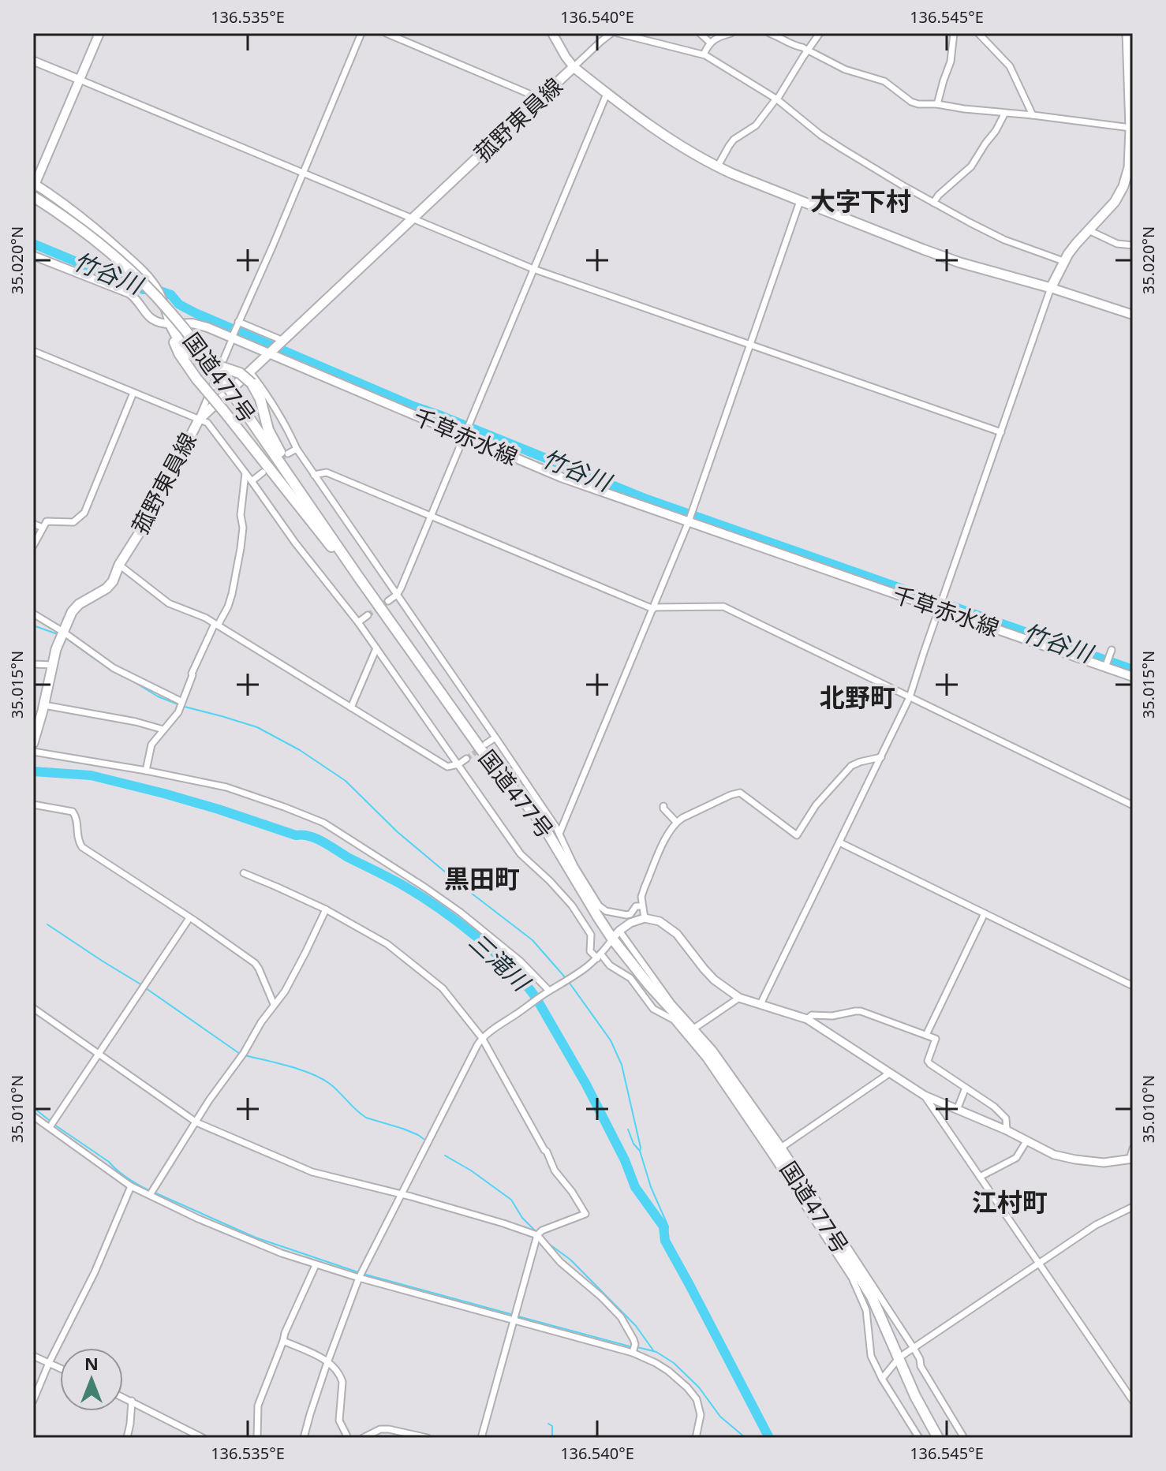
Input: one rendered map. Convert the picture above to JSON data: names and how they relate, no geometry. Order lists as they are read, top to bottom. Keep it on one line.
{"streets":{"highway":["国道477号"],"main road":["菰野東員線","千草赤水線"]},"crossings":[["菰野東員線","千草赤水線"]],"districts":["大字下村","北野町","黒田町","江村町"],"water":["竹谷川","三滝川"],"north":"top","coordinates":["136.535°E","136.540°E","136.545°E","35.020°N","35.015°N","35.010°N"]}
